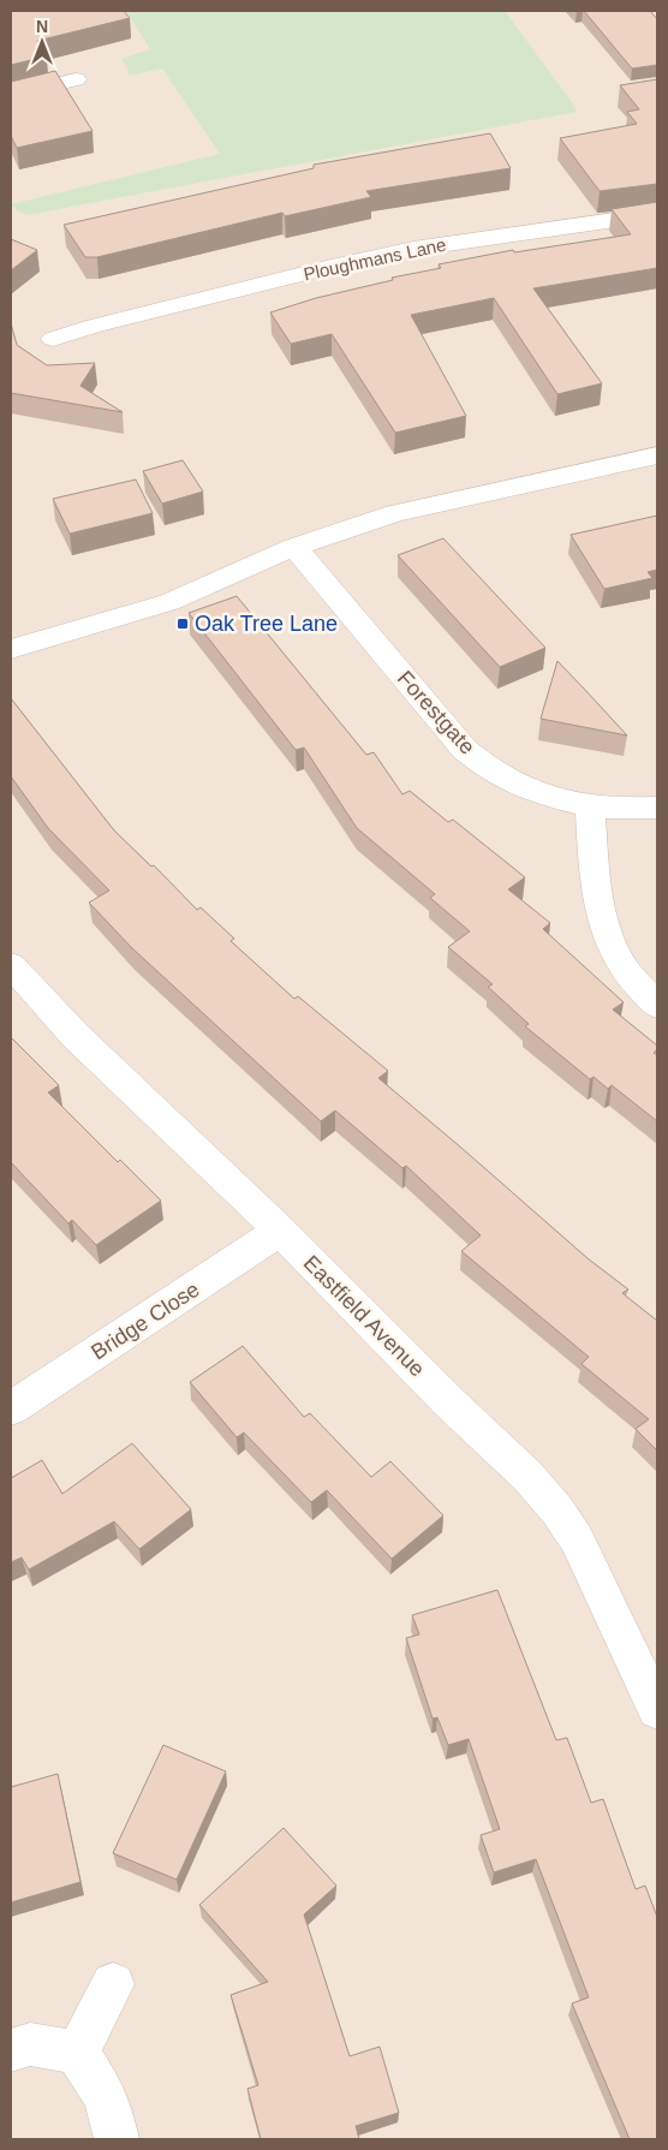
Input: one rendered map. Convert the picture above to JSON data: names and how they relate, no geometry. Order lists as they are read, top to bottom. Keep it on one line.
{"streets":{"street":["Ploughmans Lane","Forestgate","Eastfield Avenue","Bridge Close"]},"crossings":[["Eastfield Avenue","Bridge Close"]],"places":{"transit":["Oak Tree Lane"]},"north":"top"}
